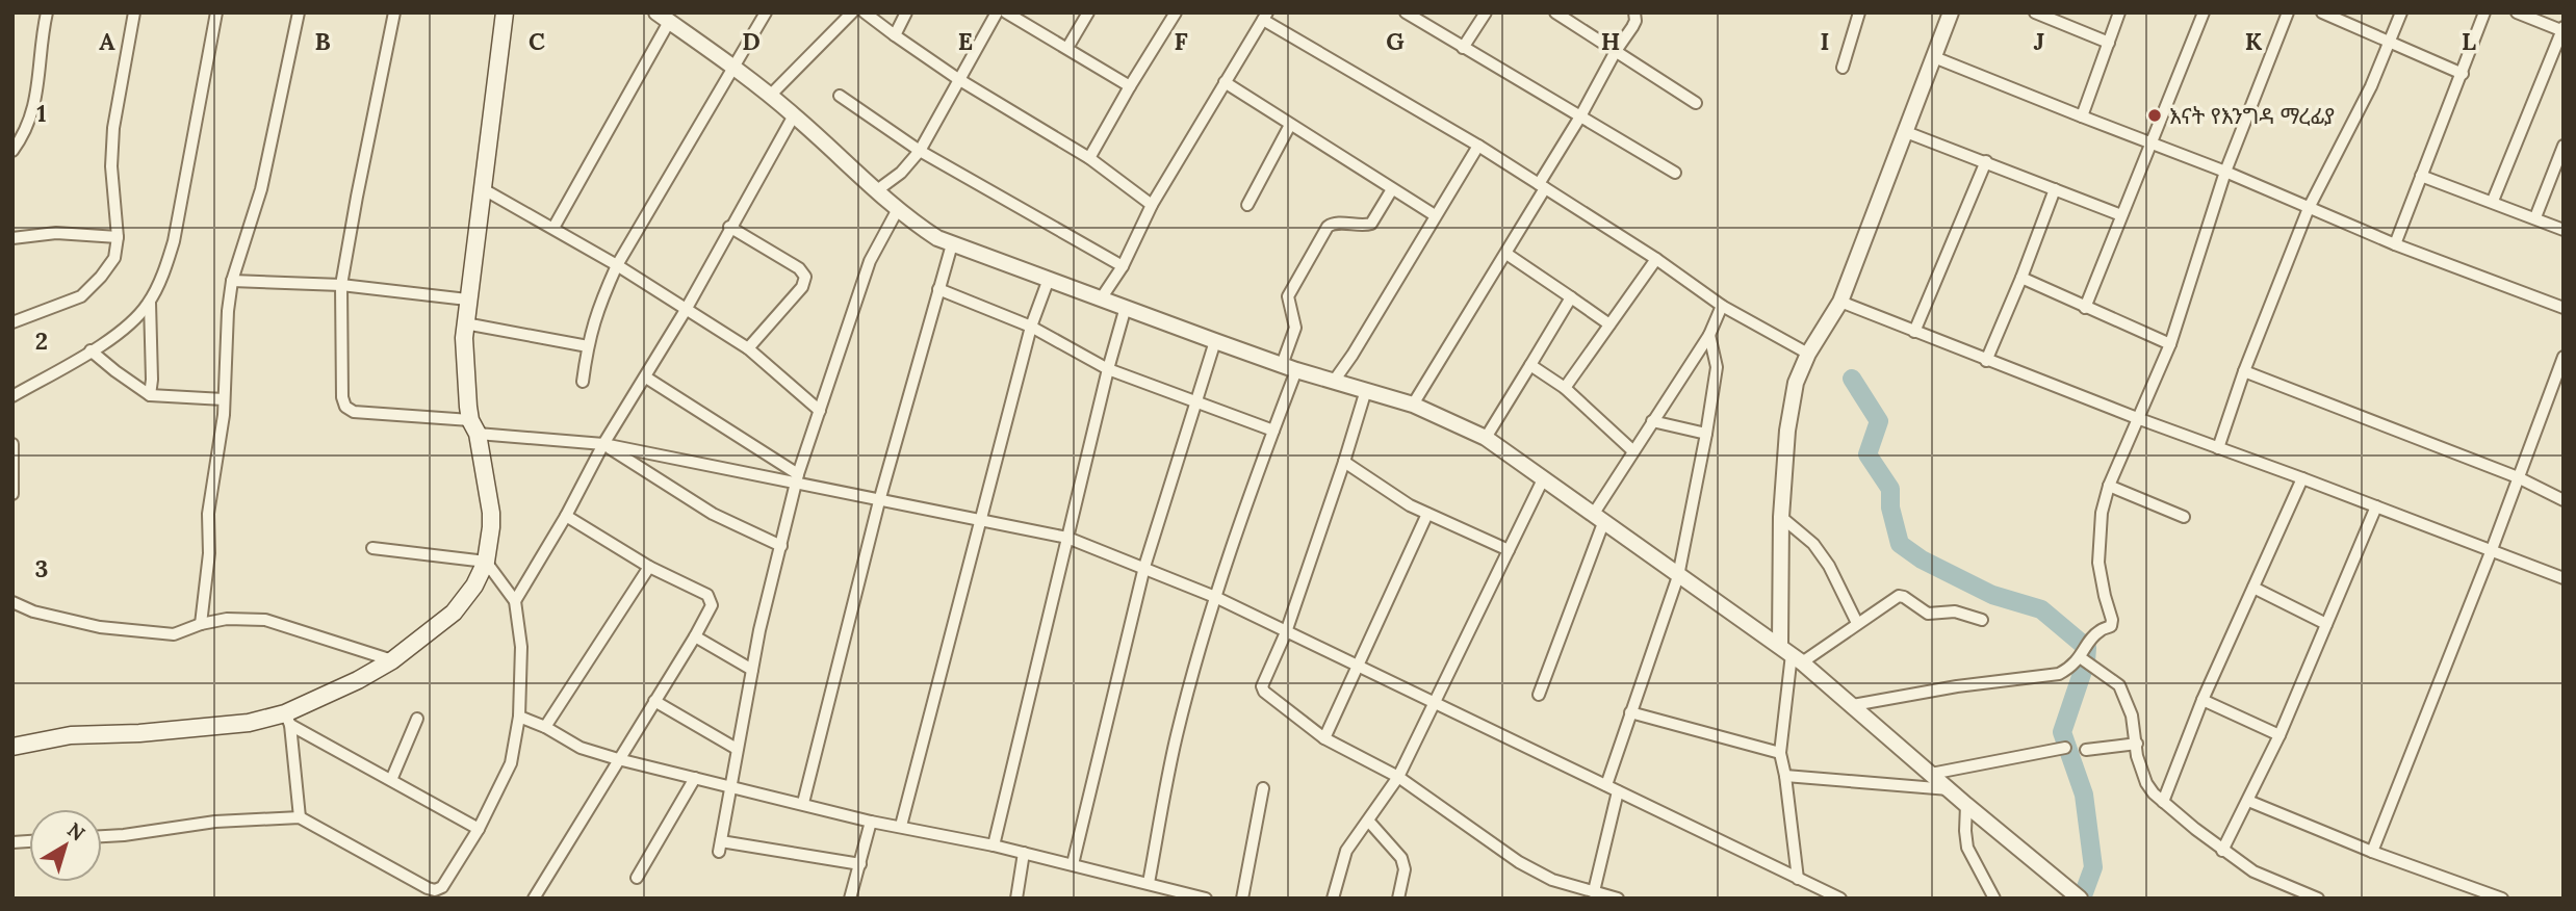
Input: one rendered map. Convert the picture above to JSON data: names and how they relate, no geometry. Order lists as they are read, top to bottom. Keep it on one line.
{"places":["እናት የእንግዳ ማረፊያ"],"north":"top right","grid":{"columns":["A","B","C","D","E","F","G","H","I","J","K","L"],"rows":["1","2","3"]}}
